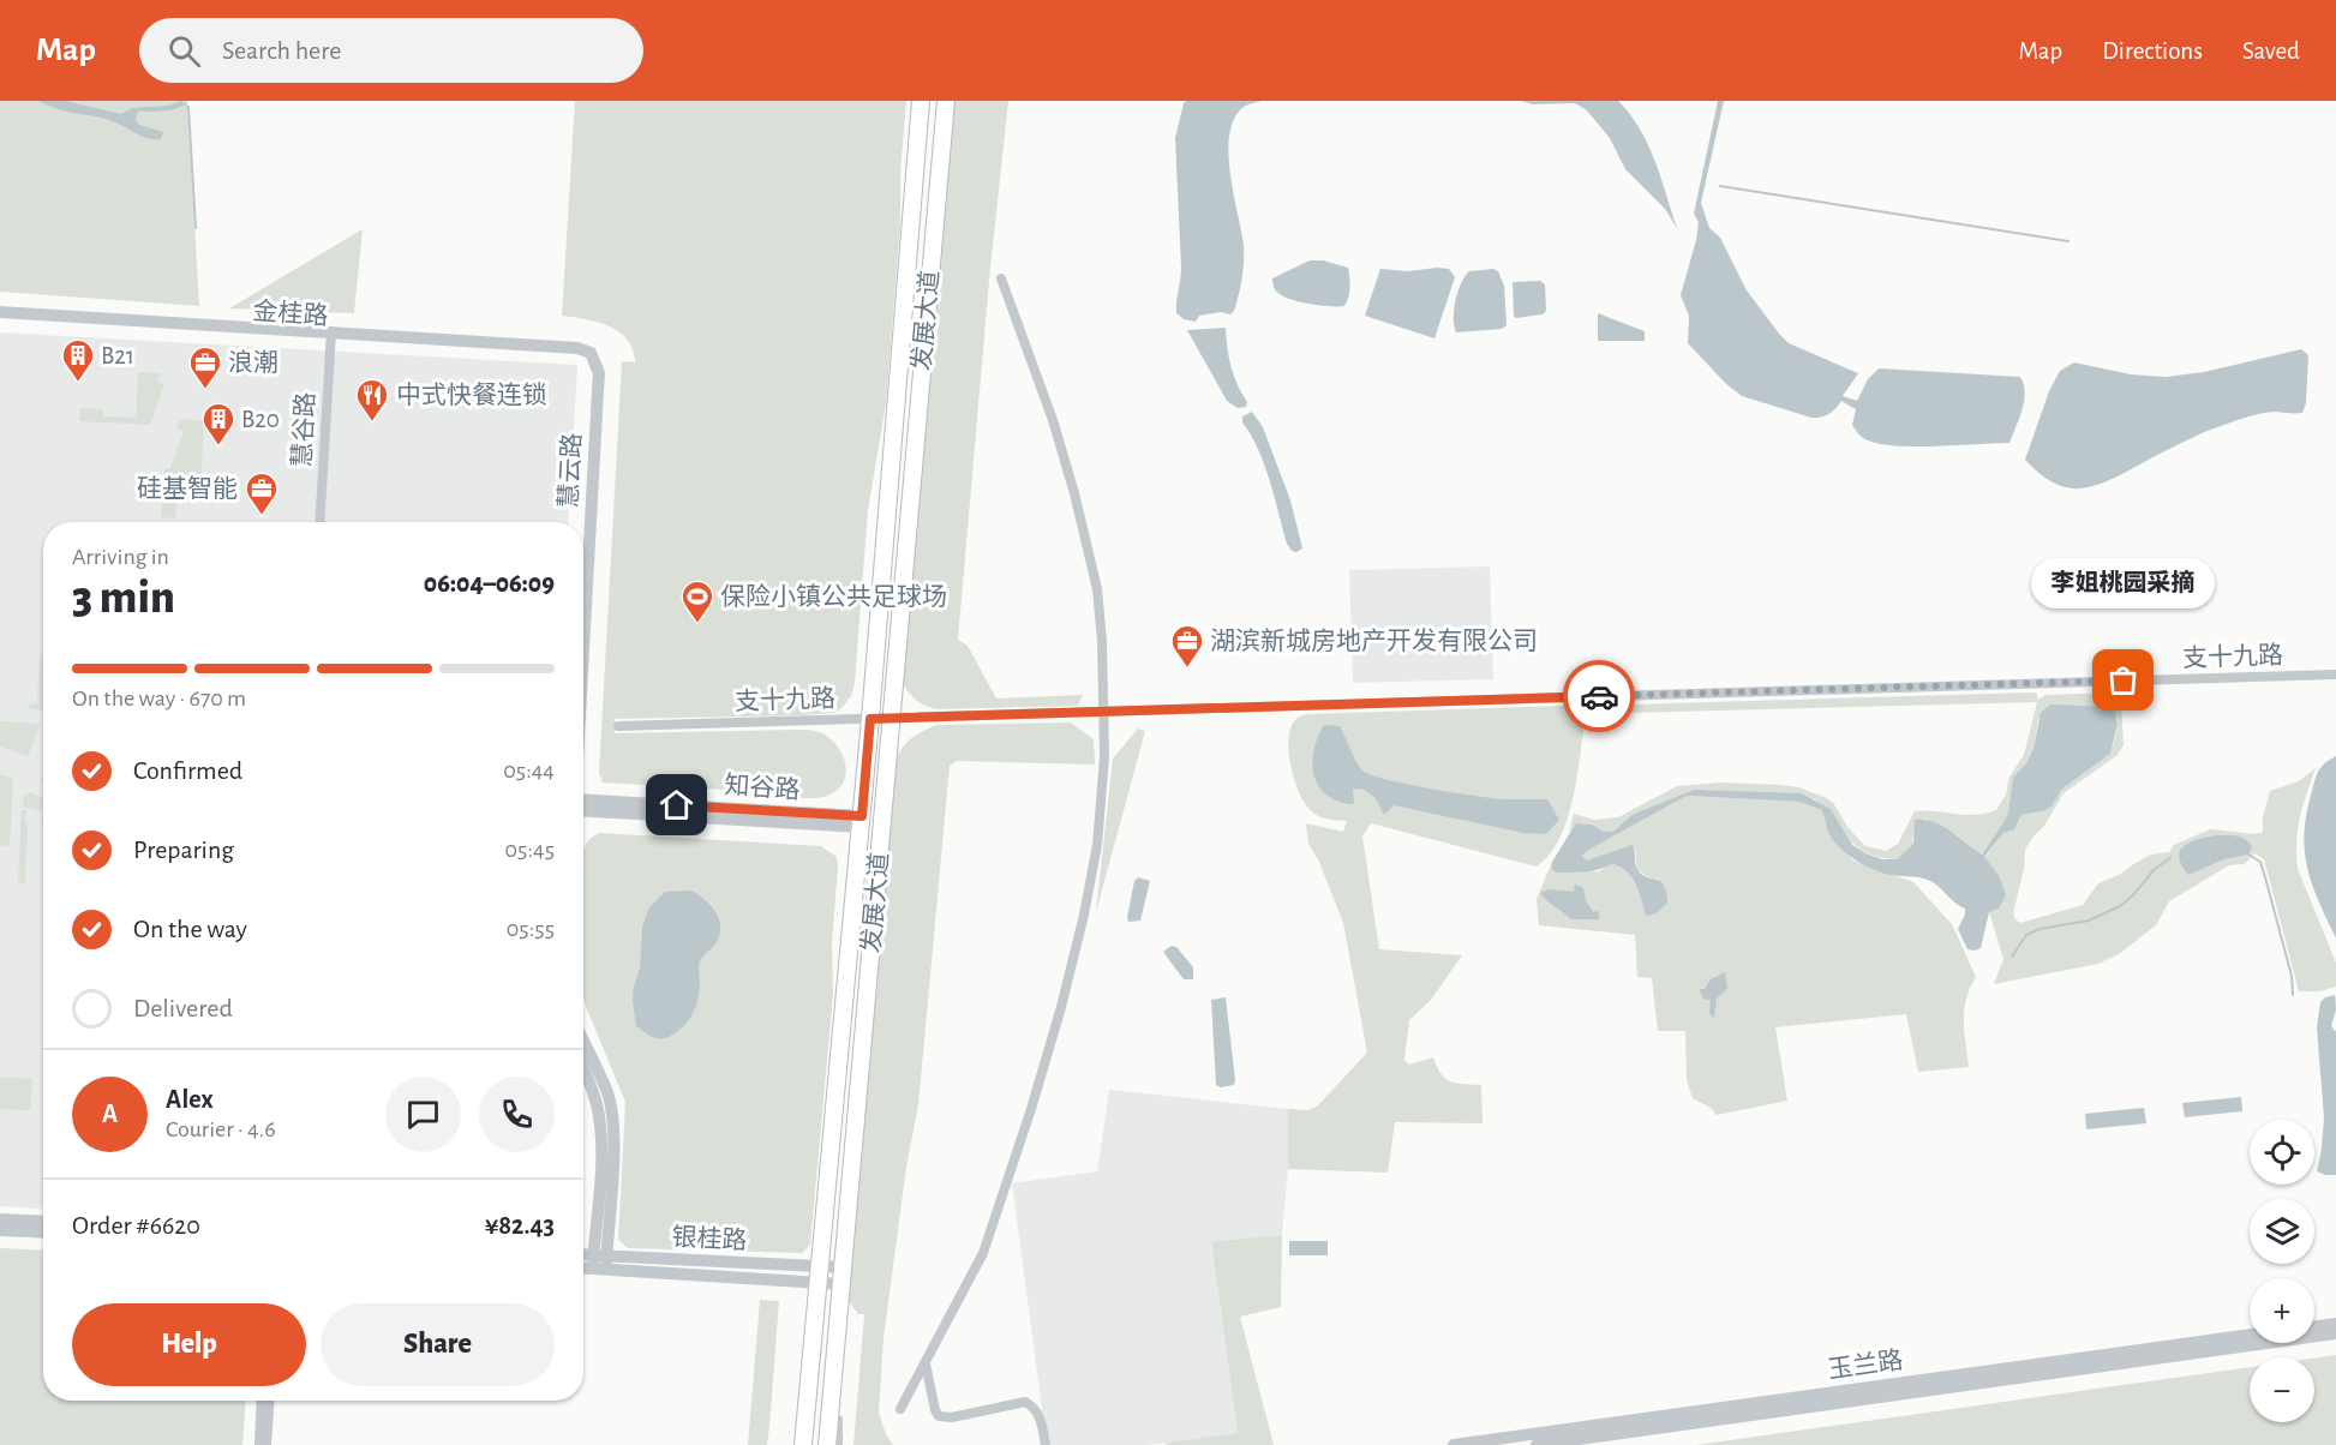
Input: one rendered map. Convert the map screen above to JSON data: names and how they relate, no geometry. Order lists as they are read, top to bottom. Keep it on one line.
{"streets":{"main road":["发展大道"],"street":["金桂路","慧谷路","慧云路","支十九路","知谷路","银桂路","玉兰路"]},"crossings":[["金桂路","慧谷路"],["金桂路","慧云路"],["发展大道","支十九路"],["发展大道","知谷路"],["发展大道","银桂路"]],"places":{"building":["B21","B20"],"office":["浪潮","硅基智能","湖滨新城房地产开发有限公司"],"restaurant":["中式快餐连锁"],"sports":["保险小镇公共足球场"],"other":["李姐桃园采摘"]},"page":{"header":"Map","search":"Search here","nav":["Map","Directions","Saved"],"heading":["3 min","Arriving in","06:04–06:09"],"panel":["Alex","Courier · 4.6","Order #6620","¥82.43"],"bubble":"李姐桃园采摘","bar":"On the way · 670 m","list":[["Confirmed","05:44"],["Preparing","05:45"],["On the way","05:55"],"Delivered"],"round":"A","map_buttons":["+","−"],"buttons":["Help","Share"]}}
